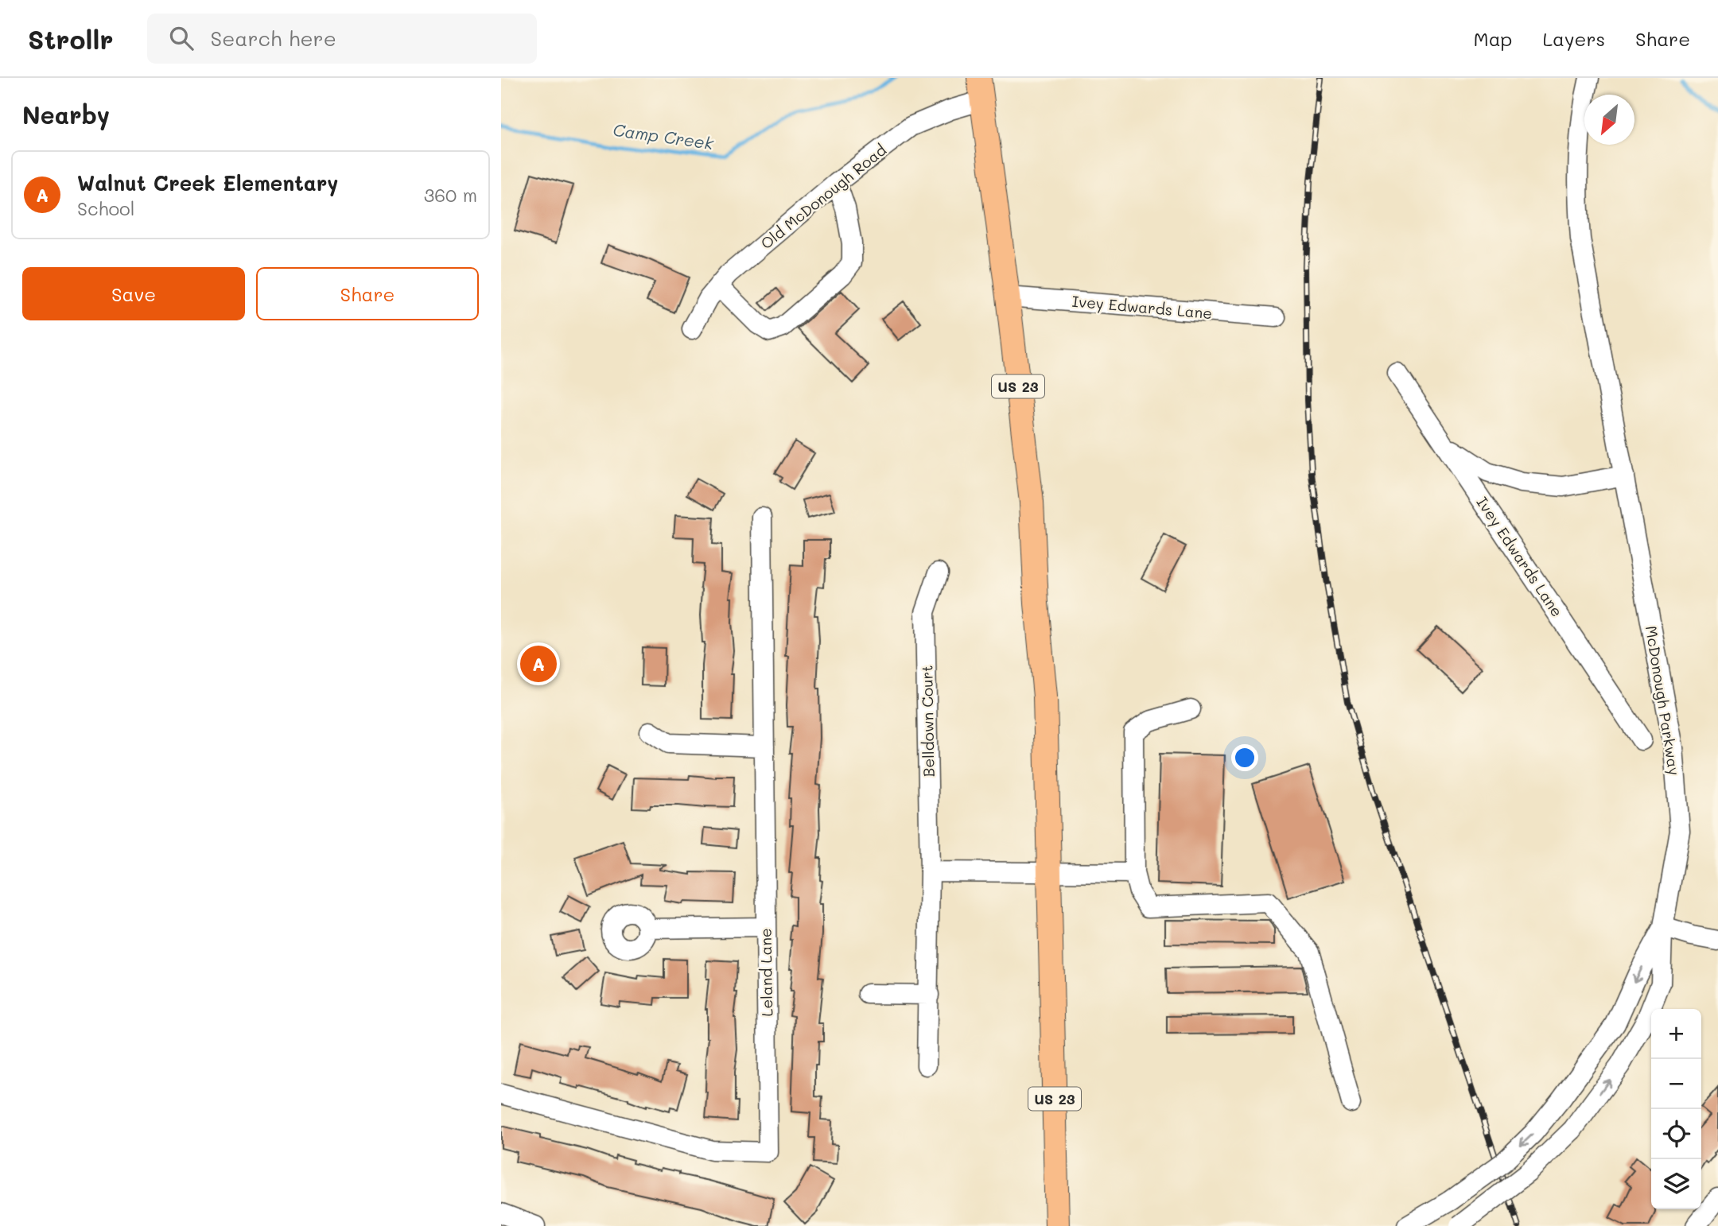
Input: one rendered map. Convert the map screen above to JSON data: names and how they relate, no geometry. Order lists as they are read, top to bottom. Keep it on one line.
{"streets":{"main road":["US 23"],"street":["Old McDonough Road","Ivey Edwards Lane","McDonough Parkway","Belldown Court","Leland Lane"]},"crossings":[["Old McDonough Road","US 23"],["Ivey Edwards Lane","US 23"]],"water":["Camp Creek"],"north":"bottom left","page":{"header":"Strollr","search":"Search here","nav":["Map","Layers","Share"],"heading":"Nearby","list":[{"mark":"A","name":"Walnut Creek Elementary","note":"School","value":"360 m"}],"buttons":["Save","Share"],"pins":"A","map_buttons":["+","−"]}}
